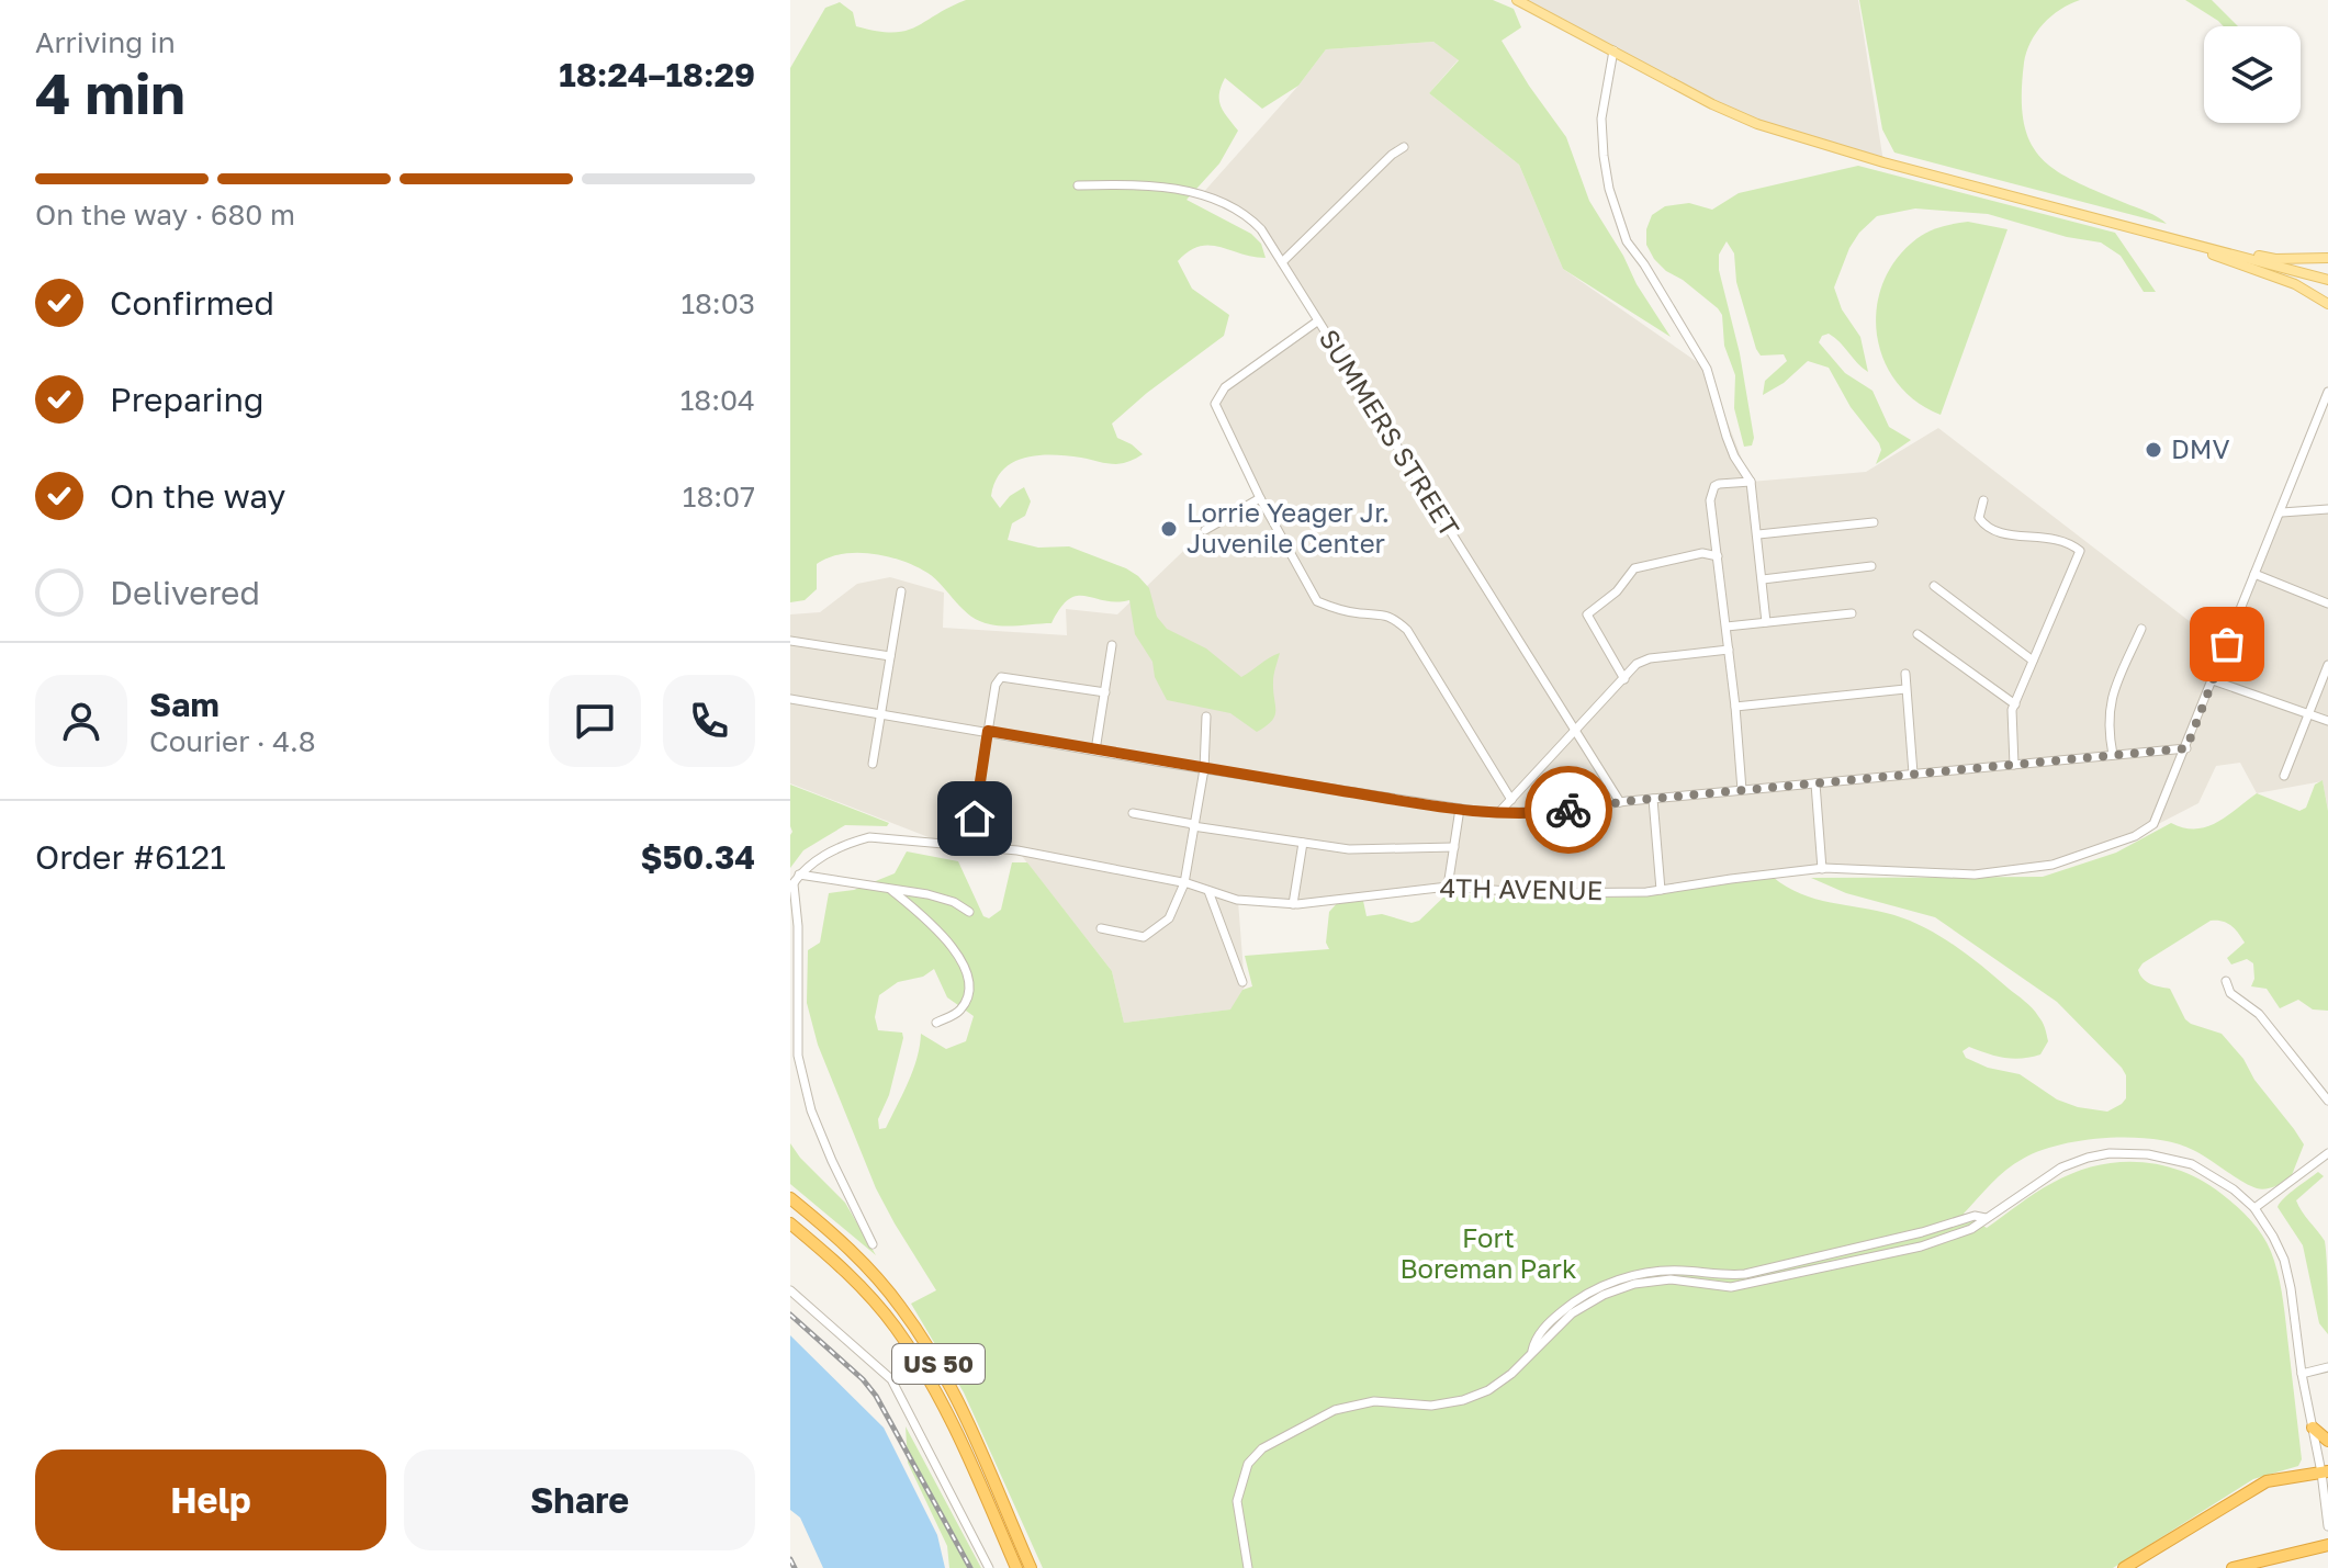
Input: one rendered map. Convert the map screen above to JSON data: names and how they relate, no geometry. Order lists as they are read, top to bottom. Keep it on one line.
{"streets":{"highway":["US 50"],"street":["SUMMERS STREET","4TH AVENUE"]},"parks":["Fort Boreman Park"],"places":["DMV","Lorrie Yeager Jr. Juvenile Center"],"page":{"heading":["4 min","Arriving in","18:24–18:29"],"panel":["Sam","Courier · 4.8","Order #6121","$50.34"],"bar":"On the way · 680 m","list":[["Confirmed","18:03"],["Preparing","18:04"],["On the way","18:07"],"Delivered"],"buttons":["Help","Share"]}}
